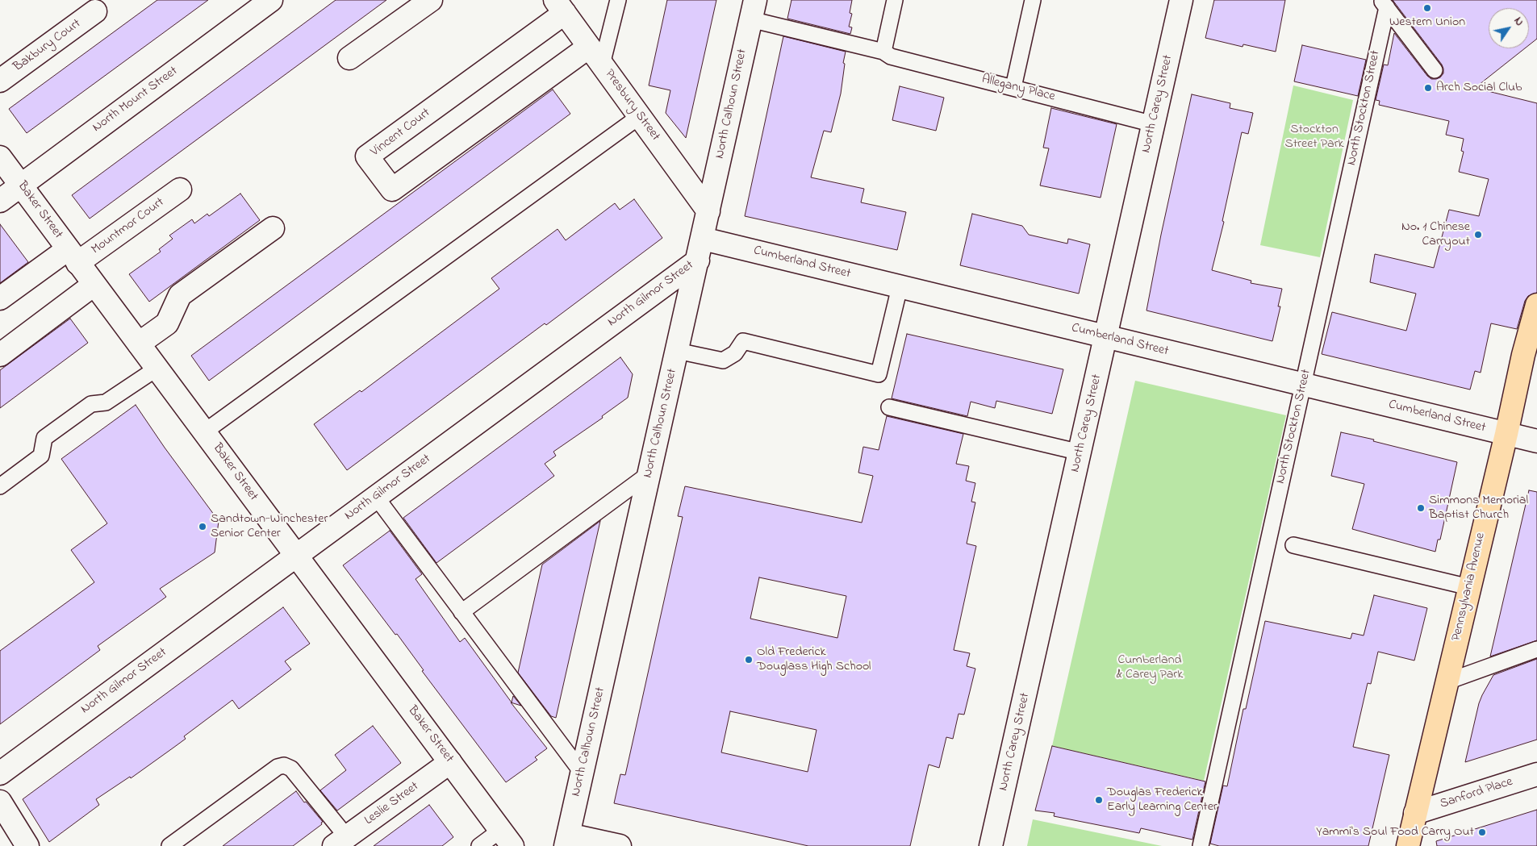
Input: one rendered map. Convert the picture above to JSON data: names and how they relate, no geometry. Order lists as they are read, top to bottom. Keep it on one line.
{"streets":{"main road":["Pennsylvania Avenue"],"street":["Bakbury Court","North Mount Street","North Calhoun Street","North Carey Street","Presbury Street","Vincent Court","Baker Street","Mountmor Court","Cumberland Street","North Gilmor Street","Sanford Place","Leslie Street"],"lane":["Allegany Place","North Stockton Street"]},"crossings":[["Allegany Place","North Calhoun Street"],["Allegany Place","North Carey Street"],["North Mount Street","Baker Street"],["North Calhoun Street","Presbury Street"],["North Calhoun Street","Cumberland Street"],["North Calhoun Street","North Gilmor Street"],["North Carey Street","Cumberland Street"],["Presbury Street","Vincent Court"],["North Stockton Street","Cumberland Street"],["Baker Street","Mountmor Court"],["Baker Street","North Gilmor Street"],["Baker Street","Leslie Street"],["Cumberland Street","Pennsylvania Avenue"],["Pennsylvania Avenue","Sanford Place"]],"parks":["Stockton Street Park","Cumberland & Carey Park"],"places":["Western Union","Arch Social Club","No. 1 Chinese Carryout","Simmons Memorial Baptist Church","Sandtown-Winchester Senior Center","Old Frederick Douglass High School","Douglas Frederick Early Learning Center","Yammi's Soul Food Carry Out"],"north":"top right"}
